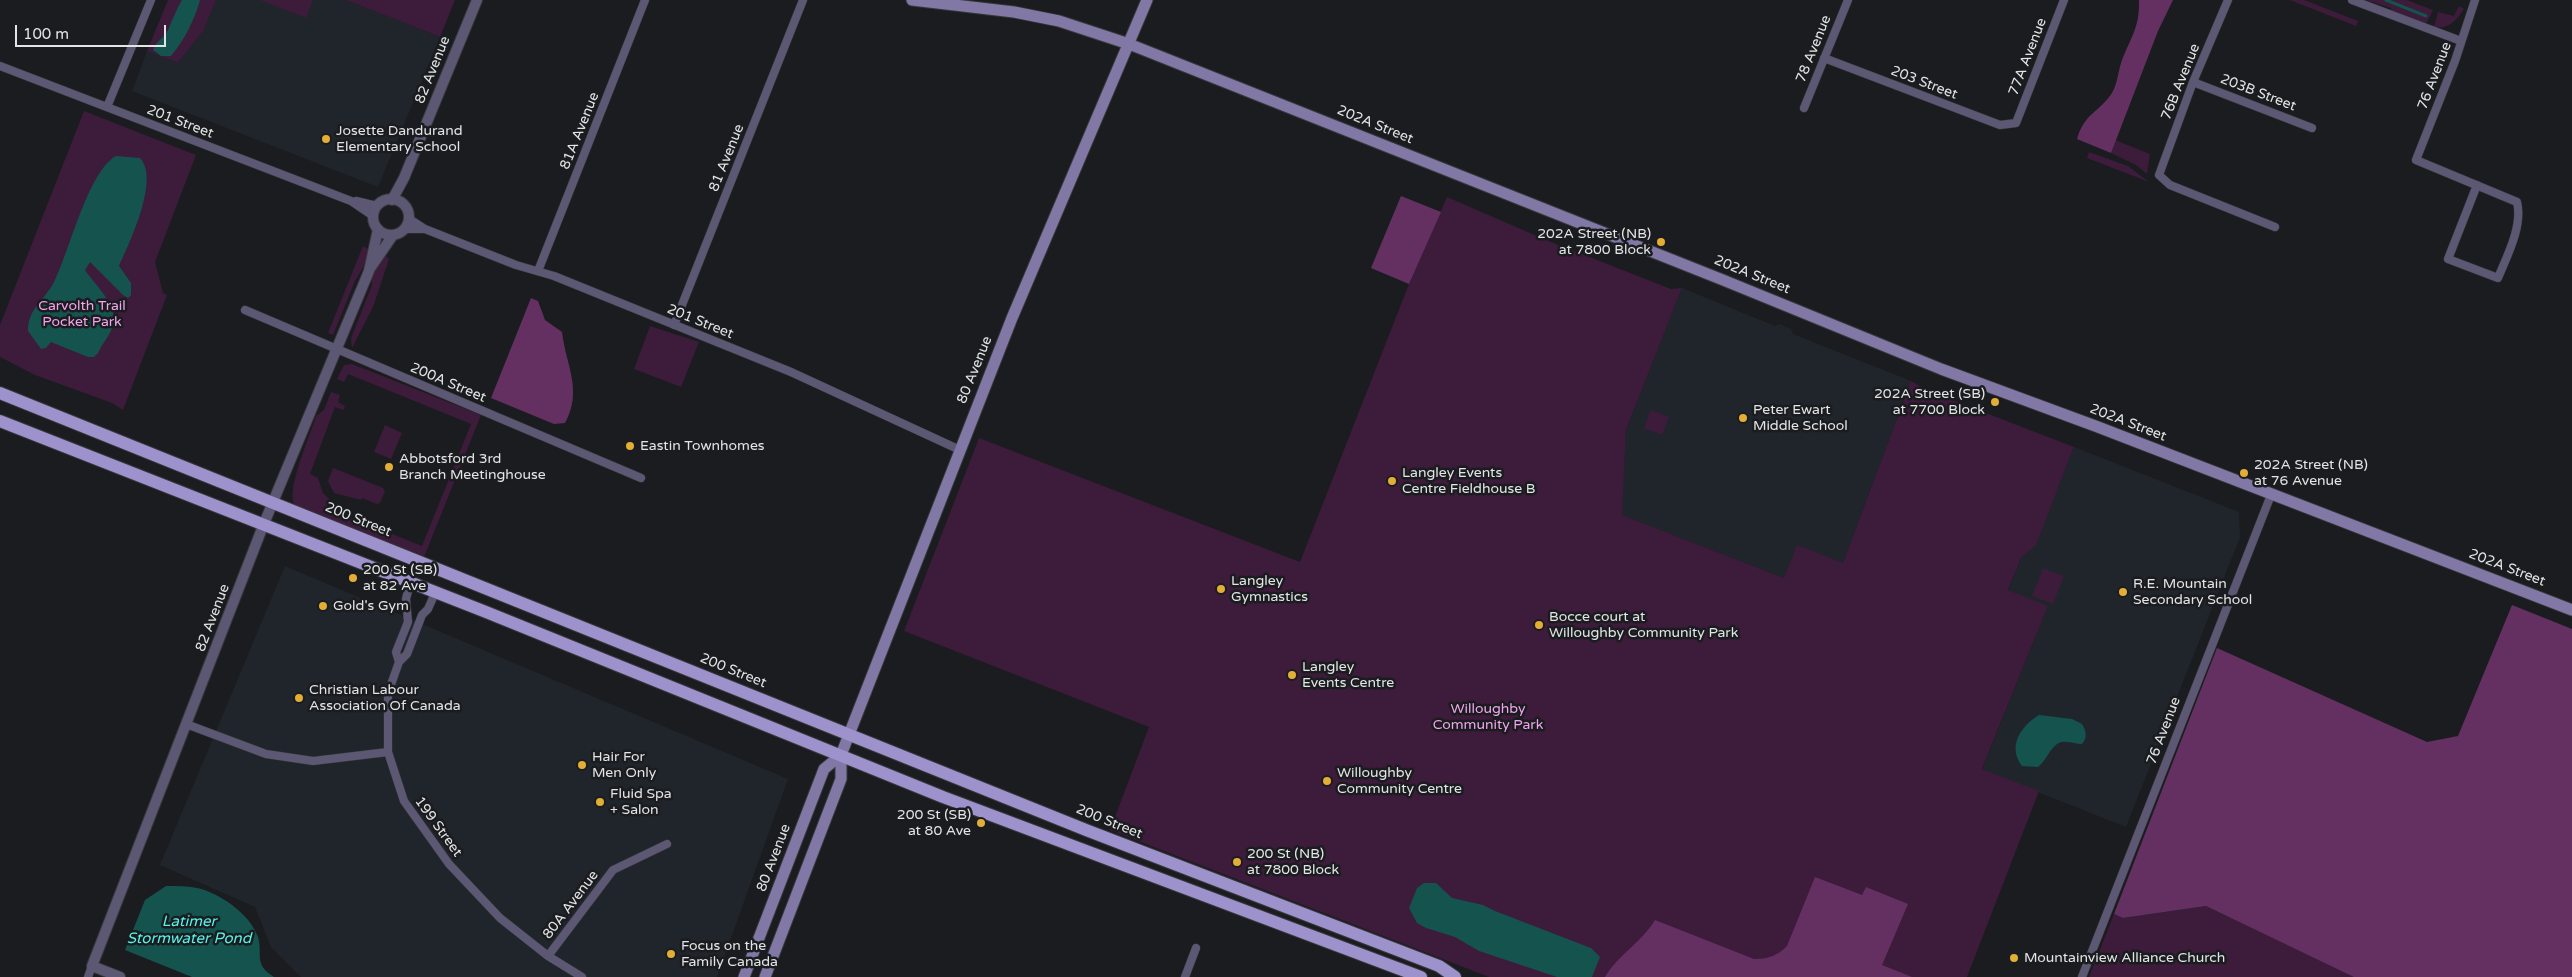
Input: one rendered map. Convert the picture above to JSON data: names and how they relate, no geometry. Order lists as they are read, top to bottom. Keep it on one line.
{"streets":{"main road":["202A Street","80 Avenue","200 Street"],"street":["78 Avenue","77A Avenue","82 Avenue","76 Avenue","76B Avenue","203 Street","203B Street","201 Street","81A Avenue","81 Avenue","200A Street","199 Street","80A Avenue"]},"crossings":[["78 Avenue","203 Street"],["77A Avenue","203 Street"],["82 Avenue","201 Street"],["82 Avenue","200A Street"],["82 Avenue","200 Street"],["76 Avenue","202A Street"],["76B Avenue","203B Street"],["201 Street","81A Avenue"],["201 Street","81 Avenue"],["201 Street","80 Avenue"],["202A Street","80 Avenue"],["80 Avenue","200 Street"],["199 Street","80A Avenue"]],"water":["Latimer Stormwater Pond"],"parks":["Carvolth Trail Pocket Park","Willoughby Community Park"],"places":["Josette Dandurand Elementary School","202A Street (NB) at 7800 Block","202A Street (SB) at 7700 Block","Peter Ewart Middle School","Eastin Townhomes","Abbotsford 3rd Branch Meetinghouse","202A Street (NB) at 76 Avenue","Langley Events Centre Fieldhouse B","200 St (SB) at 82 Ave","Langley Gymnastics","R.E. Mountain Secondary School","Gold's Gym","Bocce court at Willoughby Community Park","Langley Events Centre","Christian Labour Association Of Canada","Hair For Men Only","Willoughby Community Centre","Fluid Spa + Salon","200 St (SB) at 80 Ave","200 St (NB) at 7800 Block","Focus on the Family Canada","Mountainview Alliance Church"],"scale_bar":"100 m"}
